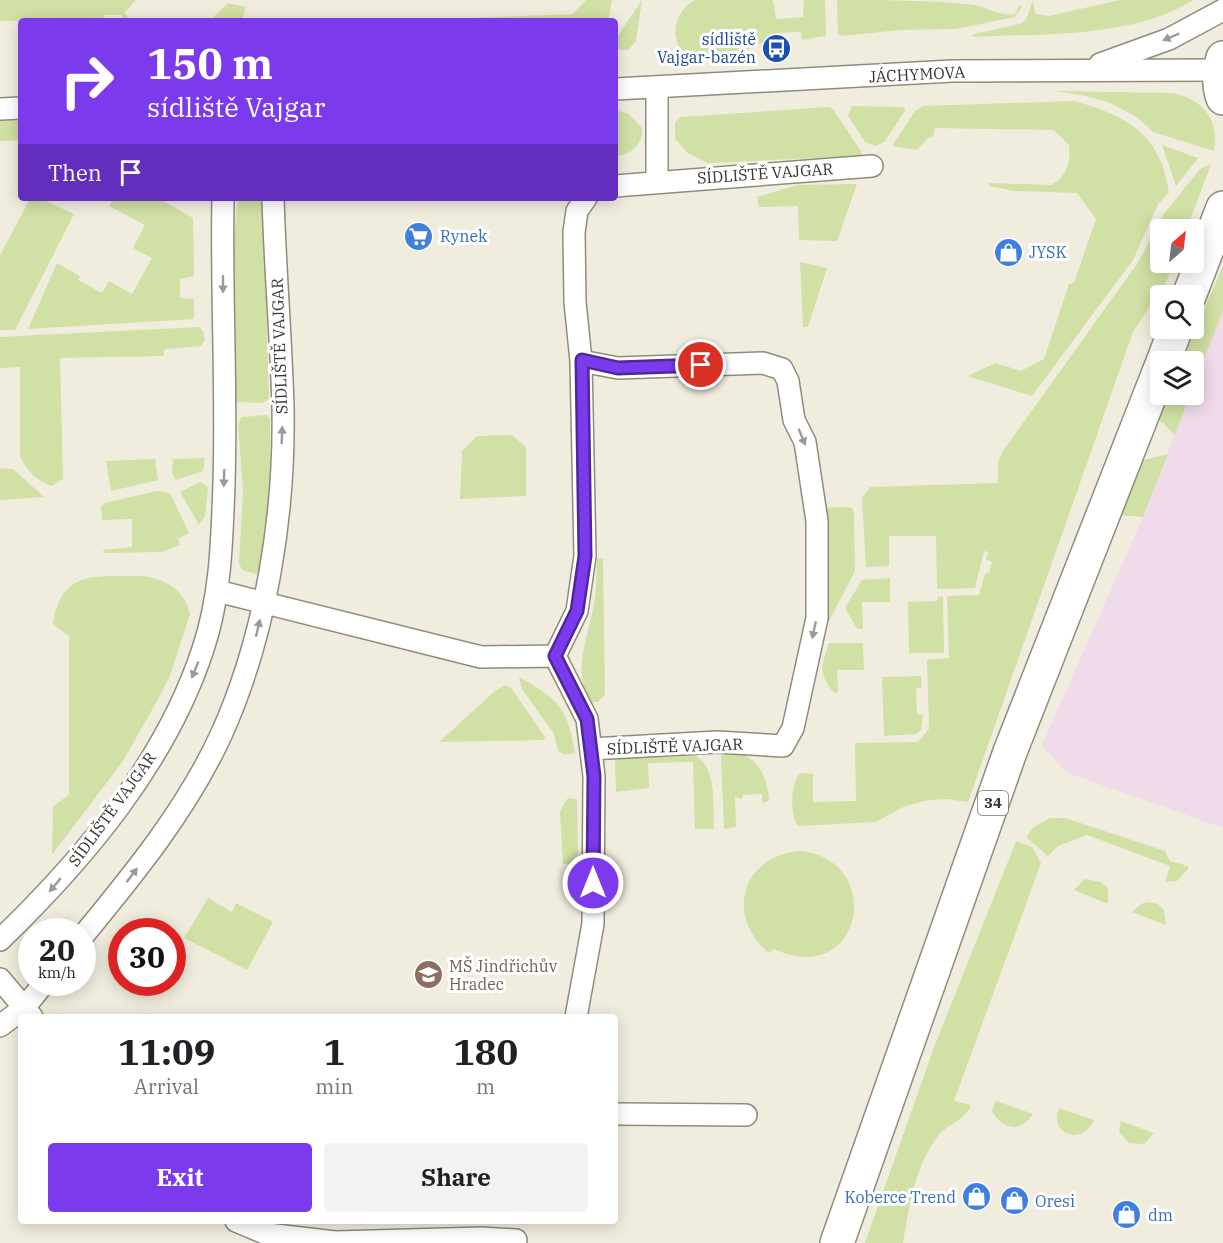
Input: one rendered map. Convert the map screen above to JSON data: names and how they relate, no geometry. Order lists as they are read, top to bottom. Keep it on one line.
{"streets":{"main road":["34"],"street":["JÁCHYMOVA","SÍDLIŠTĚ VAJGAR"]},"places":{"bus stop":["sídliště Vajgar-bazén"],"supermarket":["Rynek"],"shop":["JYSK","Koberce Trend","Oresi","dm"],"school or university":["MŠ Jindřichův Hradec"]},"north":"top right","page":{"turn":["150 m","sídliště Vajgar"],"then":"Then","speed":"20 km/h","limit":"30","eta":["11:09","Arrival","1","min","180","m"],"buttons":["Exit","Share"]}}
